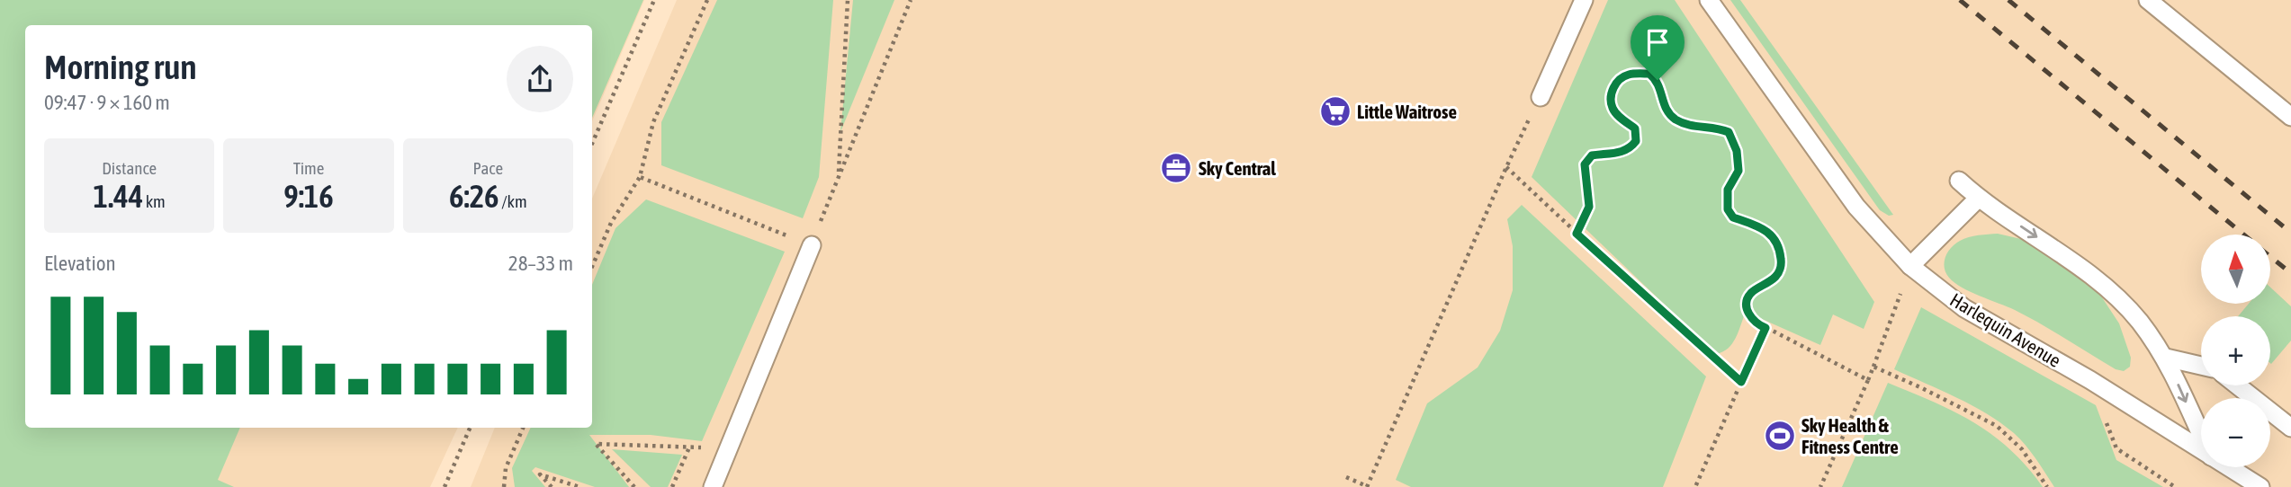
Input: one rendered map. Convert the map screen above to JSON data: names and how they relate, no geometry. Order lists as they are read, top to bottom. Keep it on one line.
{"streets":{"lane":["Harlequin Avenue"]},"places":{"supermarket":["Little Waitrose"],"office":["Sky Central"],"sports":["Sky Health & Fitness Centre"]},"north":"top","page":{"heading":["Morning run","09:47 · 9 × 160 m"],"stats":[["Distance","1.44 km"],["Time","9:16"],["Pace","6:26 /km"]],"map_buttons":["+","−"],"chart":["Elevation","28–33 m"]}}
